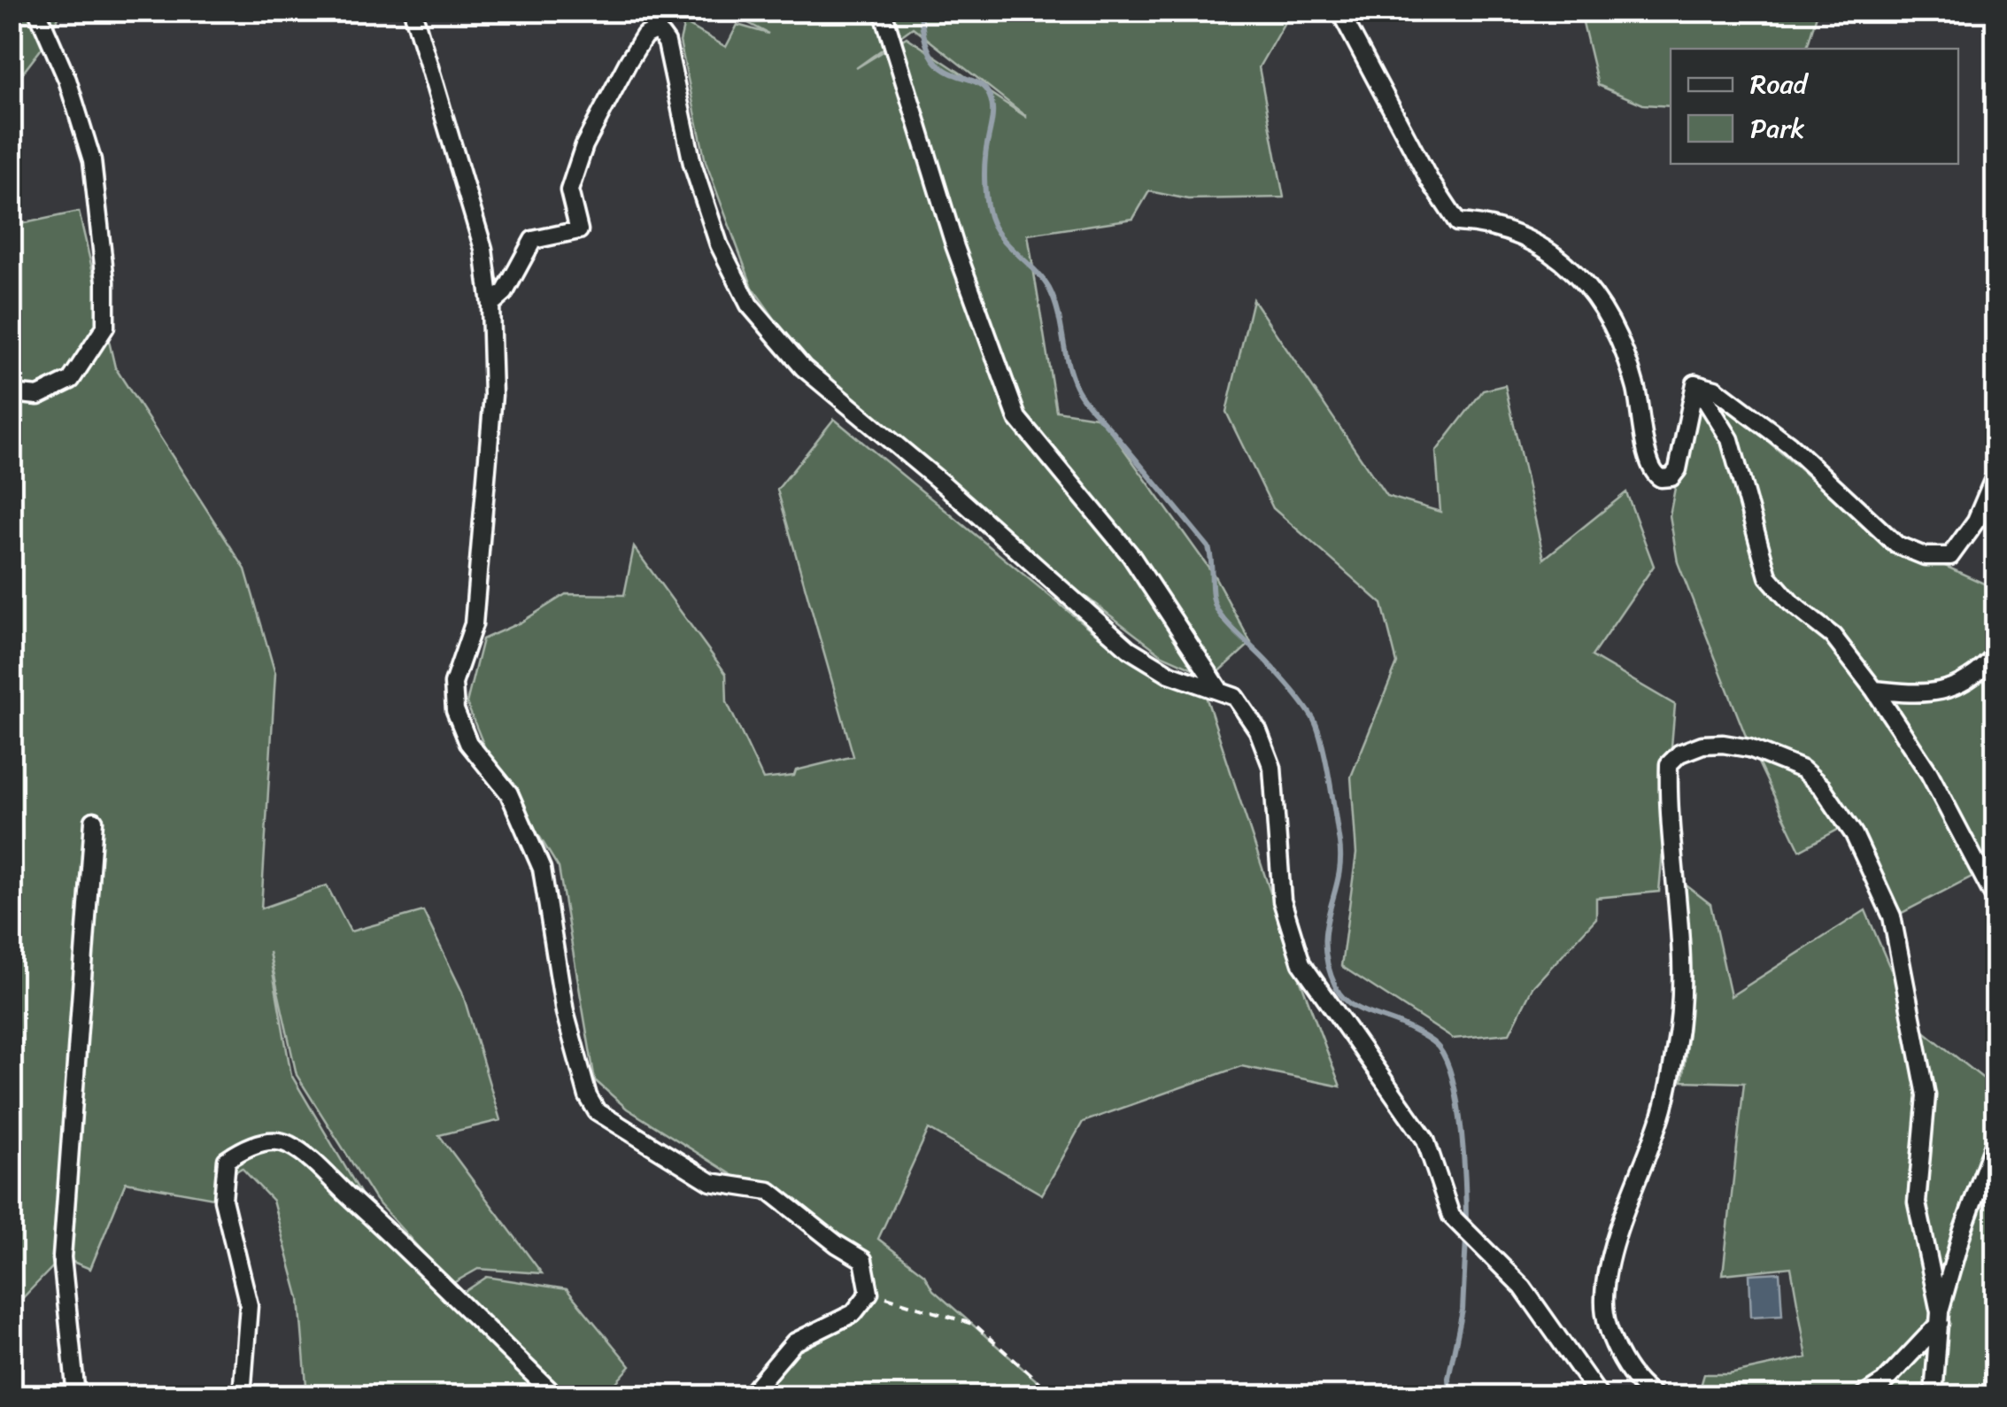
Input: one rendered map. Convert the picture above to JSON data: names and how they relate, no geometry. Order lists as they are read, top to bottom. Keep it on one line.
{"legend":["Road","Park"]}
